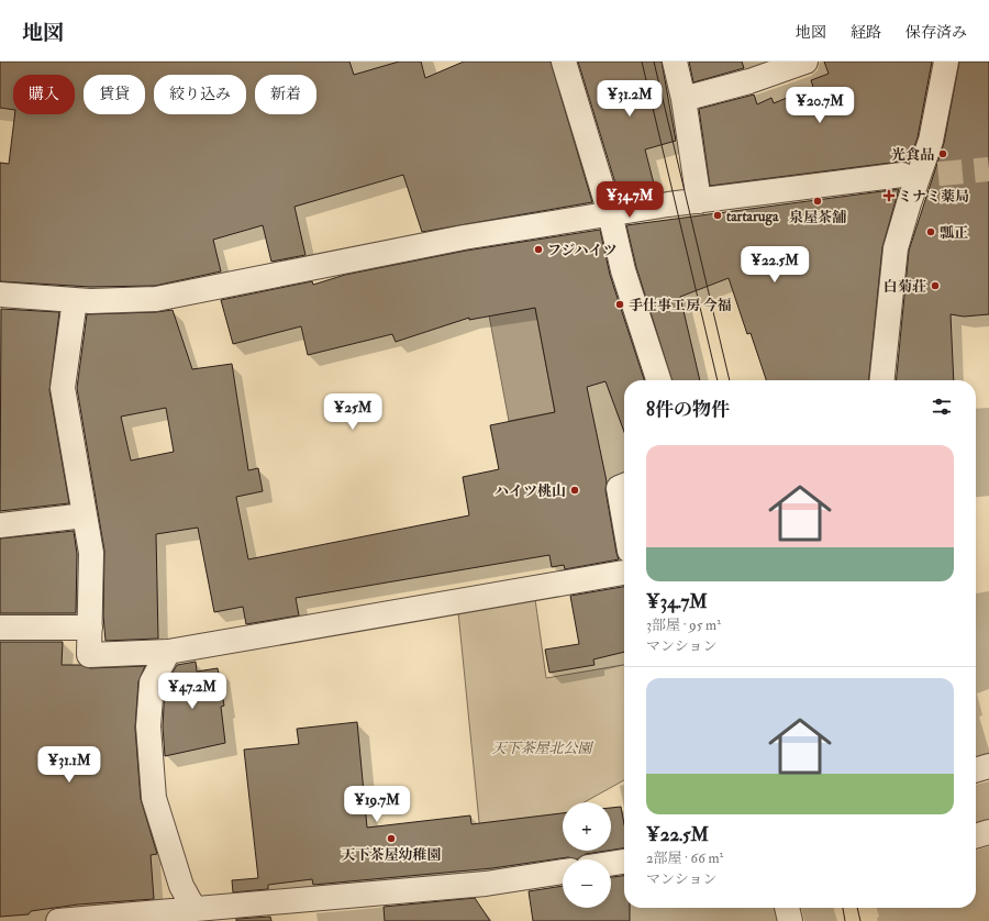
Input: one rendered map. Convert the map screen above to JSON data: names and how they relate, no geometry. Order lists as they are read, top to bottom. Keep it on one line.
{"parks":["天下茶屋北公園"],"places":{"other":["光食品","泉屋茶舗","tartaruga","瓢正","フジハイツ","白菊荘","手仕事工房 今福","ハイツ桃山","天下茶屋幼稚園"],"health":["ミナミ薬局"]},"page":{"header":"地図","nav":["地図","経路","保存済み"],"chip":["購入","賃貸","絞り込み","新着"],"price":["¥31.2M","¥20.7M","¥34.7M","¥22.5M","¥25M","¥47.2M","¥31.1M","¥19.7M"],"heading":"8件の物件","list":[{"name":"¥34.7M","note":"3部屋 · 95 m² · マンション"},{"name":"¥22.5M","note":"2部屋 · 66 m² · マンション"}],"map_buttons":["+","−"]}}
